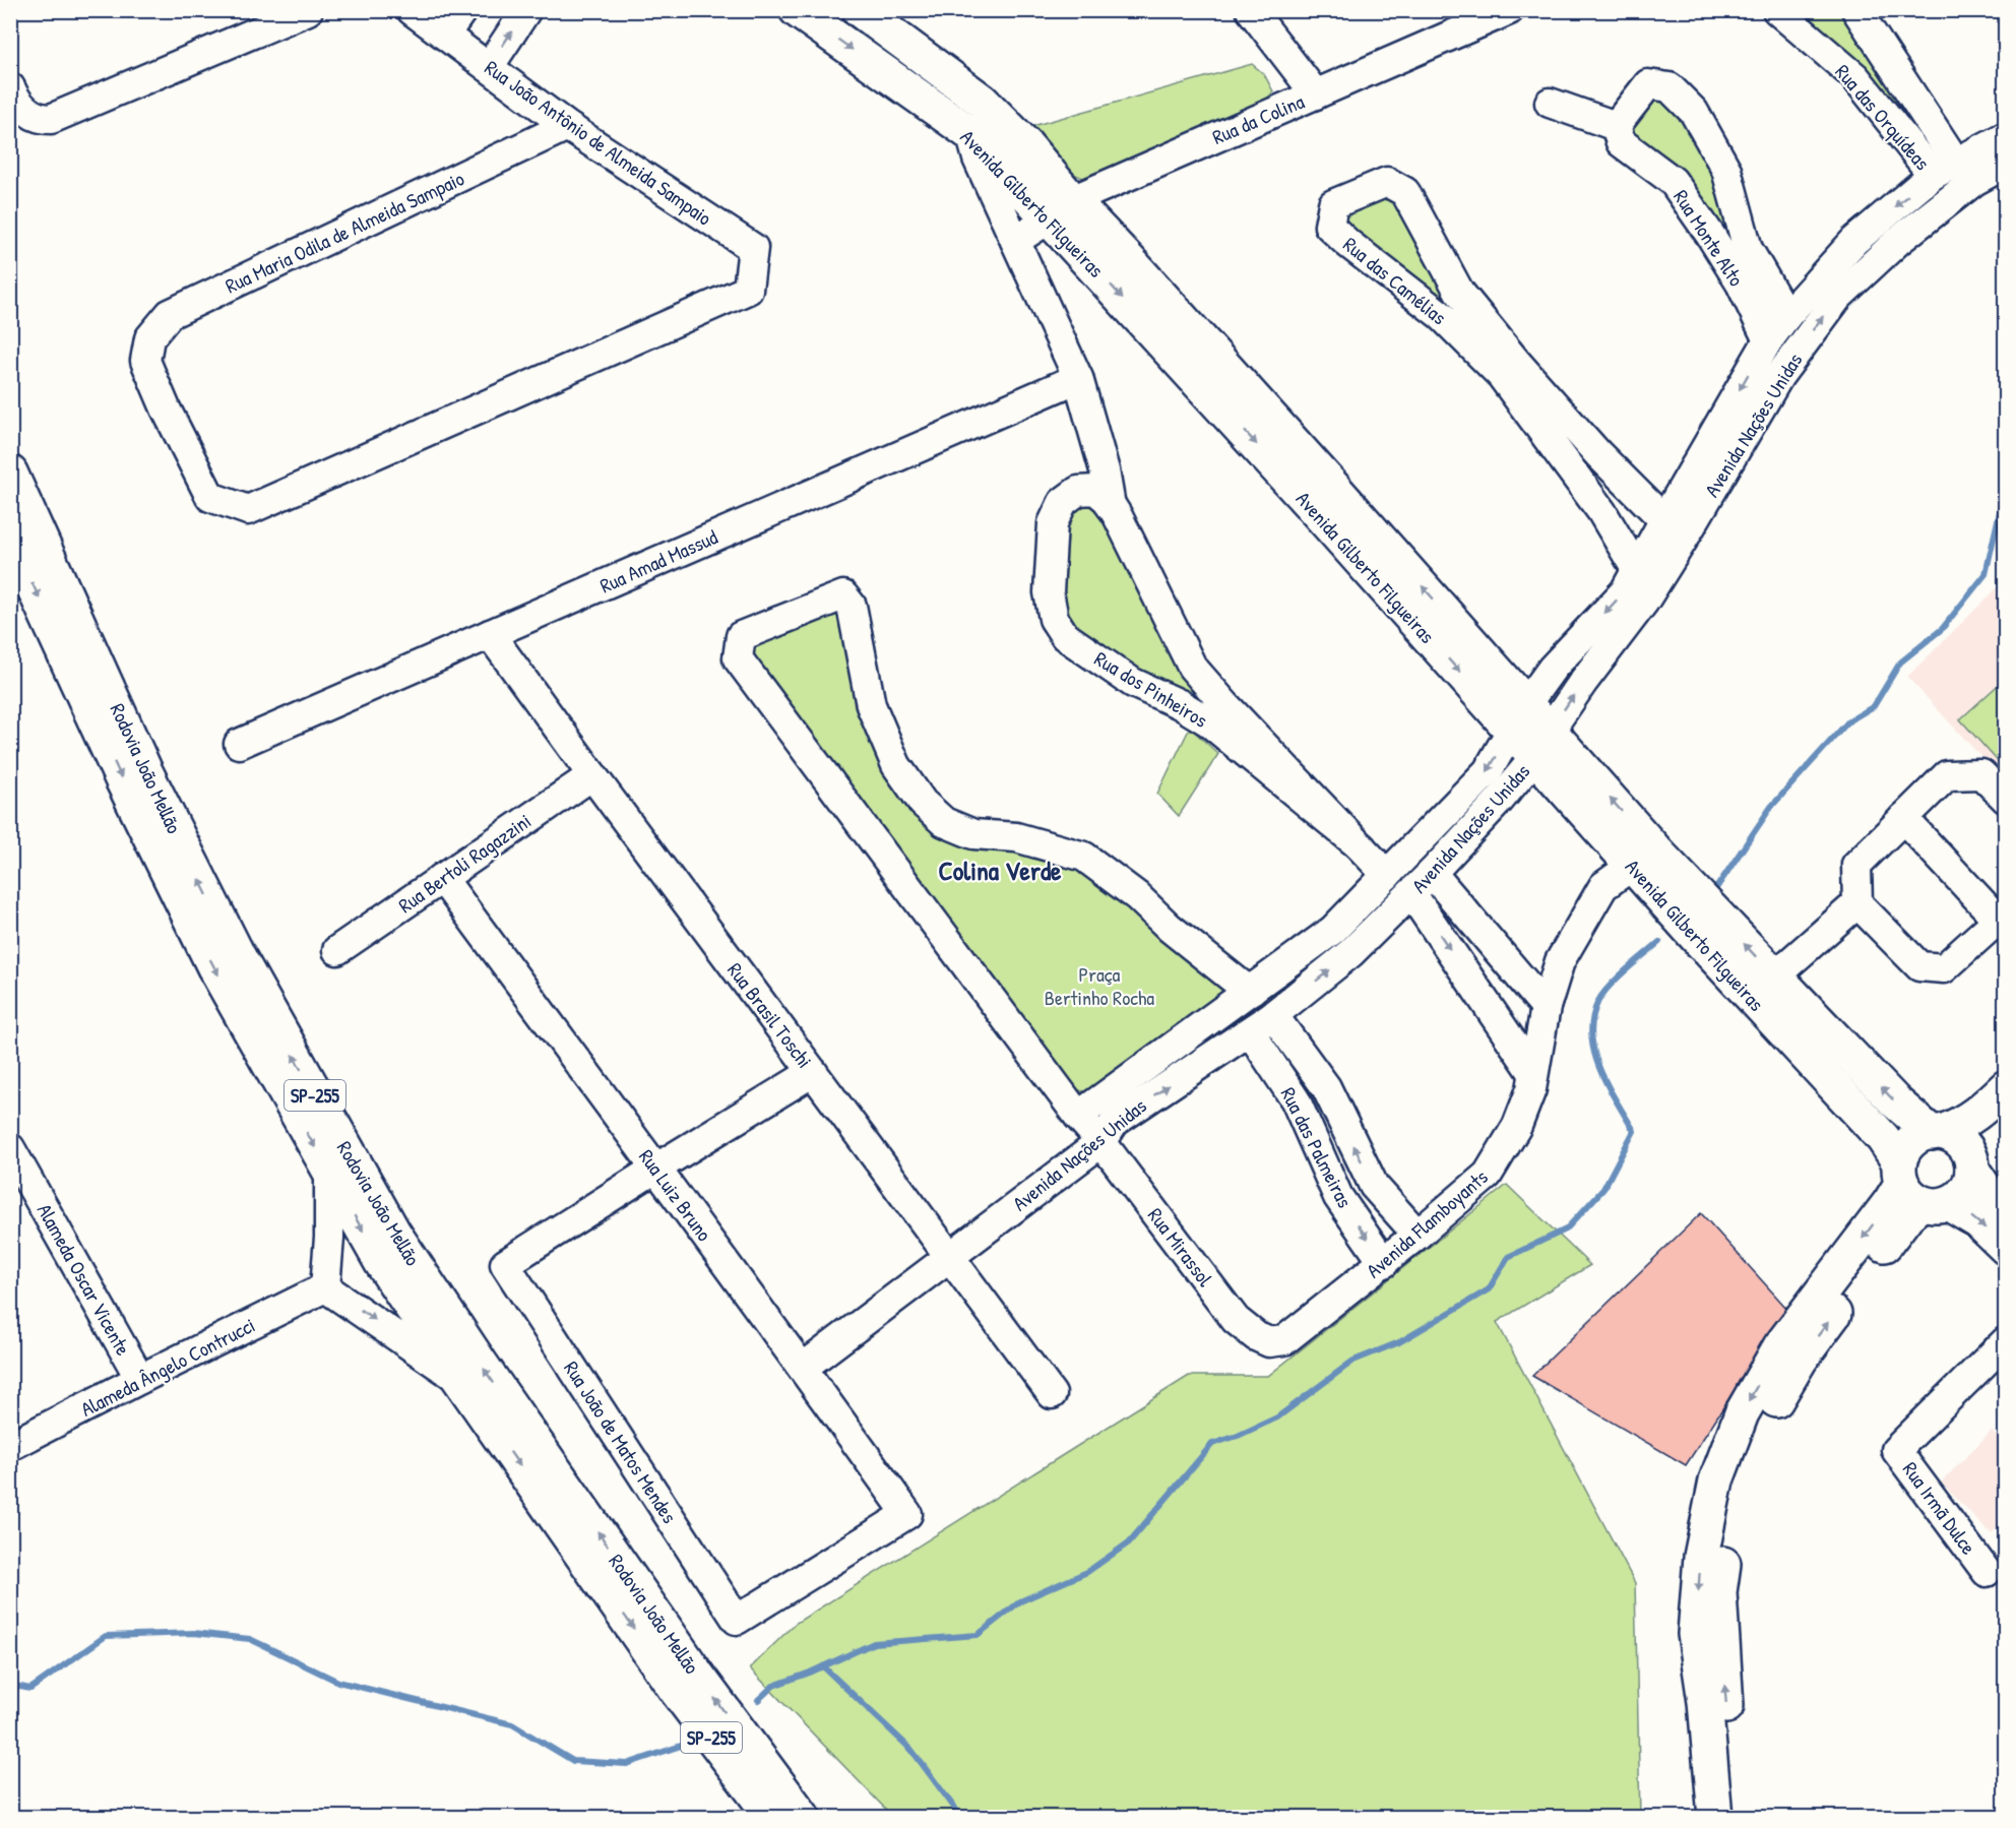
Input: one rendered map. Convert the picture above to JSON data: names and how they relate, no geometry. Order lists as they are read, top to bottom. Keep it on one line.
{"streets":{"main road":["Avenida Gilberto Filgueiras","Rodovia João Mellão","SP-255"],"street":["Rua das Orquídeas","Rua da Colina","Rua João Antônio de Almeida Sampaio","Rua Maria Odila de Almeida Sampaio","Rua Monte Alto","Rua das Camélias","Avenida Nações Unidas","Rua Amad Massud","Rua dos Pinheiros","Rua Bertoli Ragazzini","Rua Brasil Toschi","Rua das Palmeiras","Rua Luiz Bruno","Avenida Flamboyants","Rua Mirassol","Alameda Oscar Vicente","Alameda Ângelo Contrucci","Rua João de Matos Mendes","Rua Irmã Dulce"]},"crossings":[["Rua das Orquídeas","Avenida Nações Unidas"],["Rua da Colina","Avenida Gilberto Filgueiras"],["Rua da Colina","Rua dos Pinheiros"],["Rua João Antônio de Almeida Sampaio","Rua Maria Odila de Almeida Sampaio"],["Avenida Gilberto Filgueiras","Avenida Nações Unidas"],["Avenida Gilberto Filgueiras","Rua dos Pinheiros"],["Avenida Gilberto Filgueiras","Avenida Flamboyants"],["Rua Monte Alto","Avenida Nações Unidas"],["Rua das Camélias","Avenida Nações Unidas"],["Avenida Nações Unidas","Rua dos Pinheiros"],["Avenida Nações Unidas","Rua Brasil Toschi"],["Avenida Nações Unidas","Rua das Palmeiras"],["Avenida Nações Unidas","Rua Luiz Bruno"],["Avenida Nações Unidas","Rua Mirassol"],["Rua Amad Massud","Rua dos Pinheiros"],["Rua Amad Massud","Rua Brasil Toschi"],["Rua Bertoli Ragazzini","Rua Brasil Toschi"],["Rua Bertoli Ragazzini","Rua Luiz Bruno"],["Rua das Palmeiras","Avenida Flamboyants"],["Rua Luiz Bruno","Rua João de Matos Mendes"],["Avenida Flamboyants","Rua Mirassol"],["Alameda Oscar Vicente","Alameda Ângelo Contrucci"]],"districts":["Colina Verde"],"parks":["Praça Bertinho Rocha"]}
